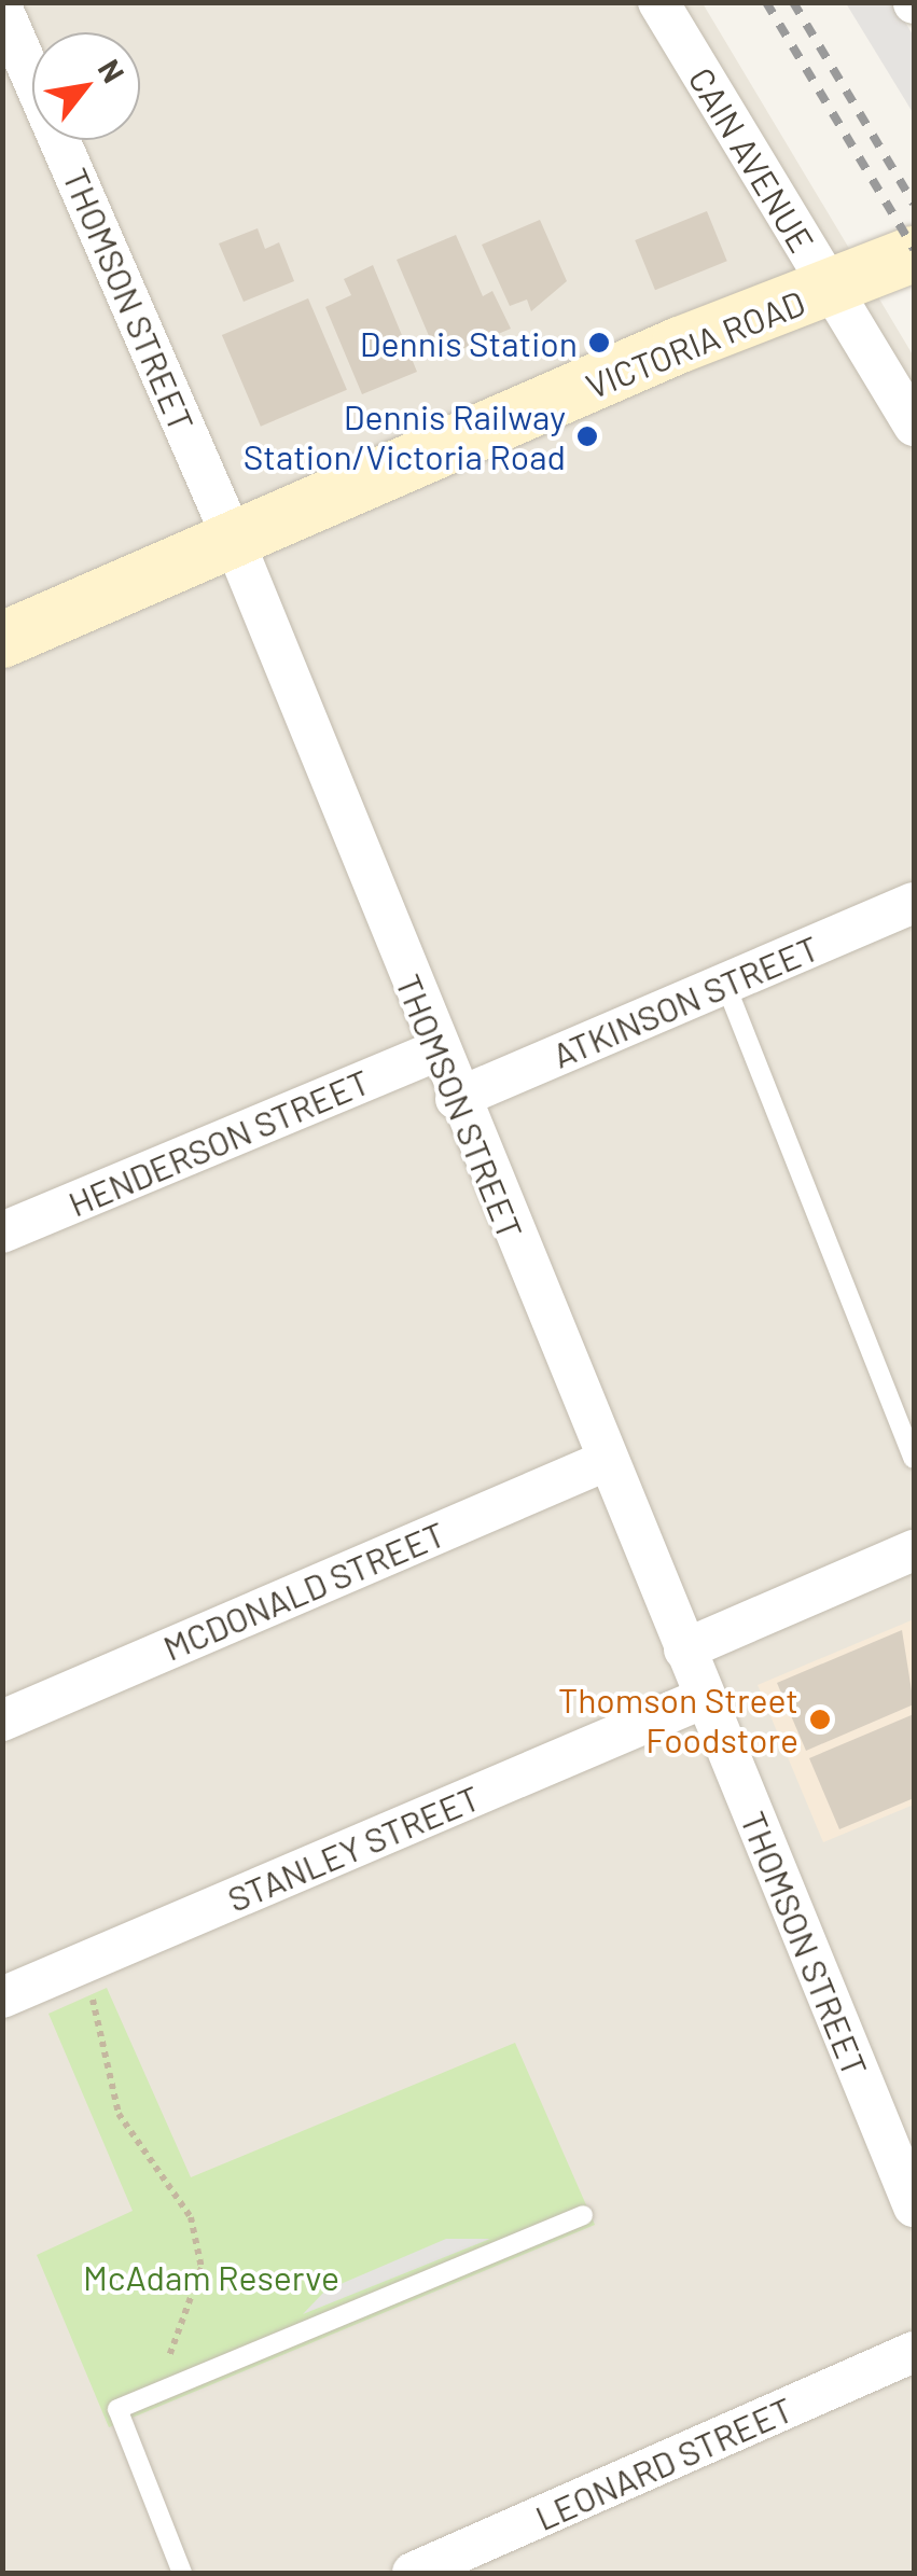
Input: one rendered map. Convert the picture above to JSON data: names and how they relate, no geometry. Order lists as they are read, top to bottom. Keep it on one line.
{"streets":{"street":["CAIN AVENUE","THOMSON STREET","VICTORIA ROAD","ATKINSON STREET","HENDERSON STREET","MCDONALD STREET","STANLEY STREET","LEONARD STREET"]},"crossings":[["CAIN AVENUE","VICTORIA ROAD"],["THOMSON STREET","VICTORIA ROAD"],["THOMSON STREET","ATKINSON STREET"],["THOMSON STREET","HENDERSON STREET"],["THOMSON STREET","MCDONALD STREET"],["THOMSON STREET","STANLEY STREET"]],"parks":["McAdam Reserve"],"places":["Dennis Station","Dennis Railway Station/Victoria Road","Thomson Street Foodstore"],"north":"top right"}
